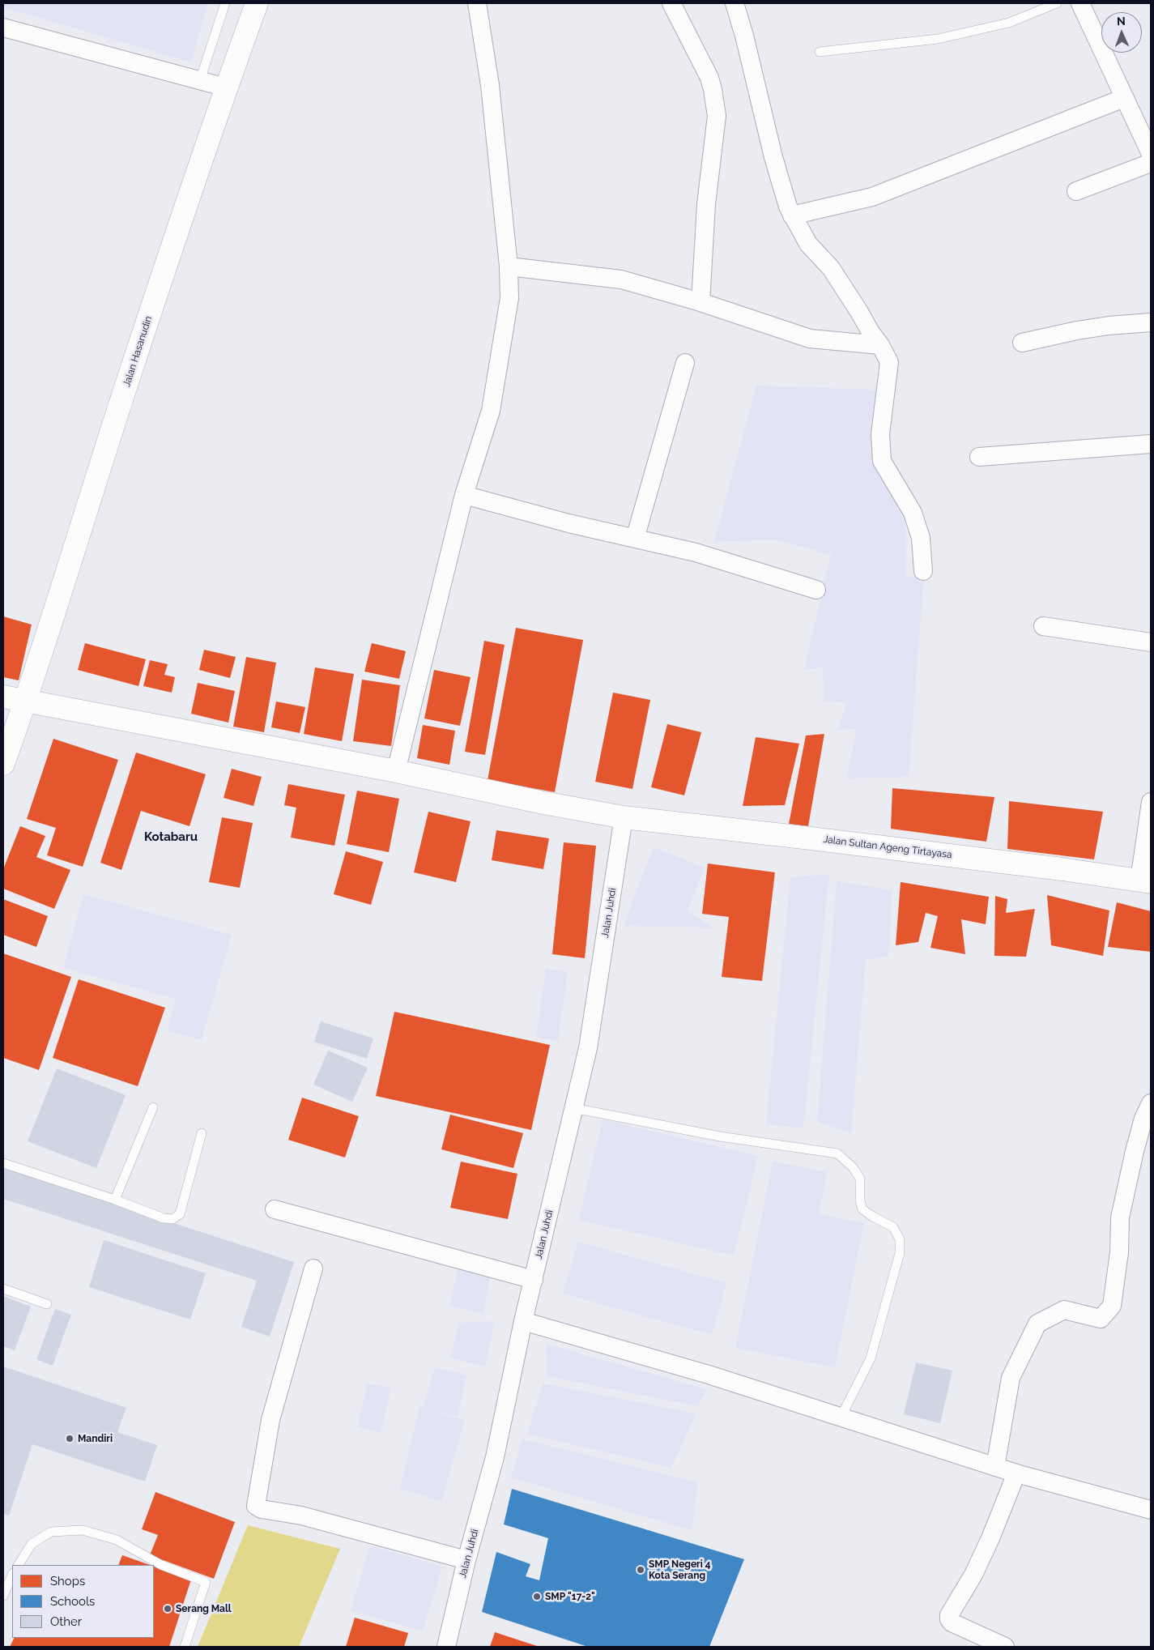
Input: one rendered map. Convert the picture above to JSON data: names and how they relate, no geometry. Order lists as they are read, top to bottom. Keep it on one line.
{"streets":{"main road":["Jalan Hasanudin","Jalan Sultan Ageng Tirtayasa"],"street":["Jalan Juhdi"]},"crossings":[["Jalan Hasanudin","Jalan Sultan Ageng Tirtayasa"],["Jalan Sultan Ageng Tirtayasa","Jalan Juhdi"]],"districts":["Kotabaru"],"places":["Mandiri","SMP Negeri 4 Kota Serang","SMP \"17-2\"","Serang Mall"],"legend":["Shops","Schools","Other"],"north":"top"}
